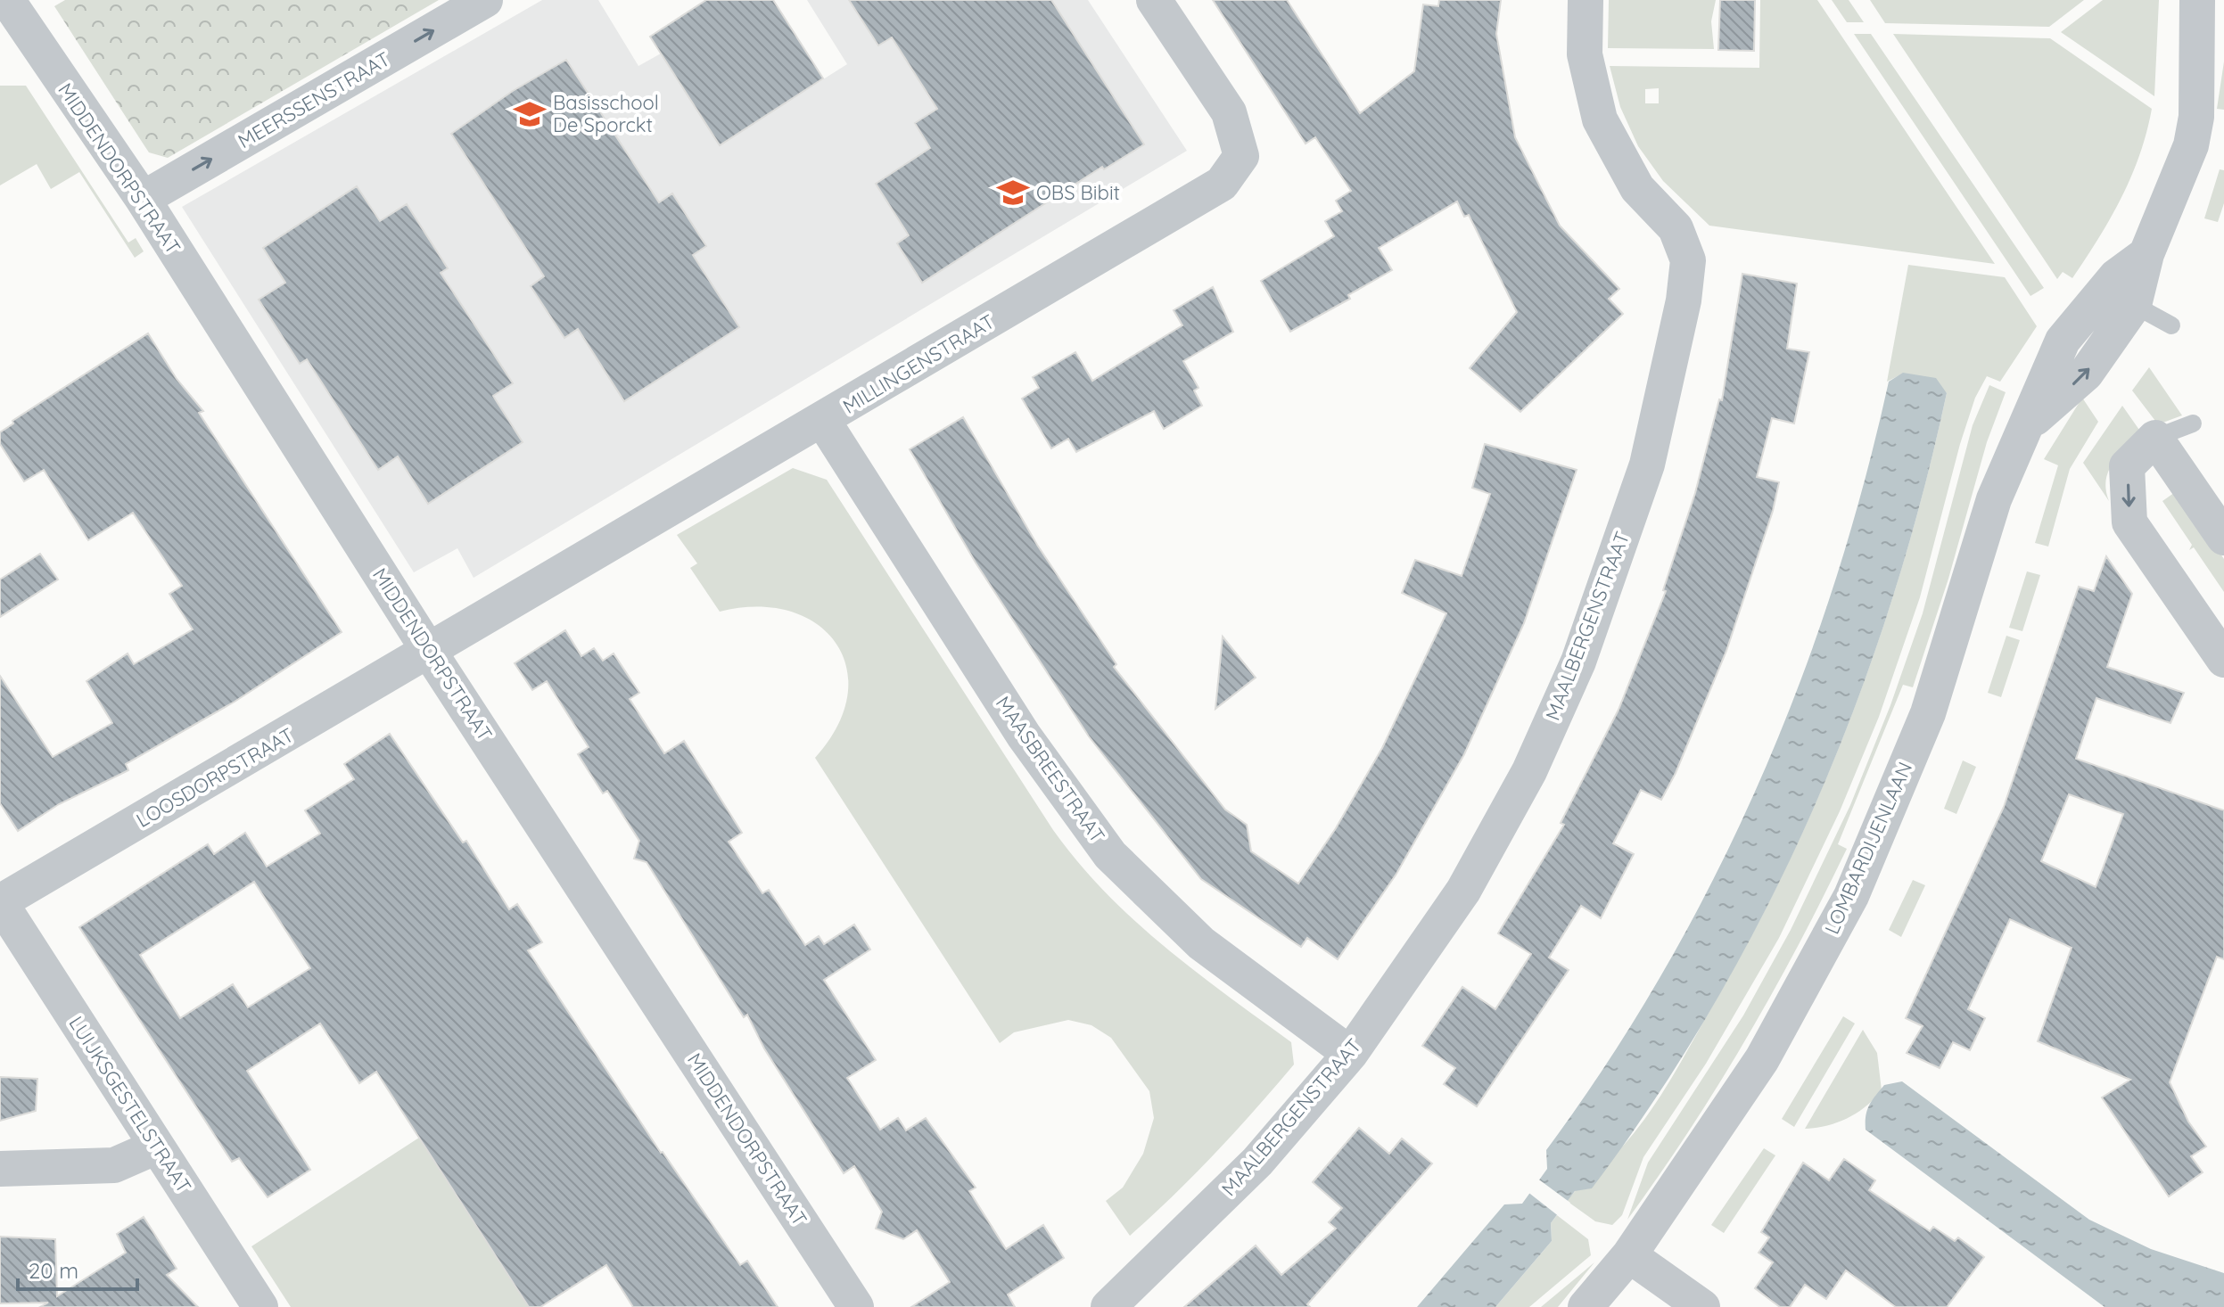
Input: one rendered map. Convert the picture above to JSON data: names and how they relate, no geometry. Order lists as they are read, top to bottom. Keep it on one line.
{"streets":{"street":["MEERSSENSTRAAT","MIDDENDORPSTRAAT","MILLINGENSTRAAT","MAALBERGENSTRAAT","MAASBREESTRAAT","LOOSDORPSTRAAT","LOMBARDIJENLAAN","LUIJKSGESTELSTRAAT"]},"crossings":[["MEERSSENSTRAAT","MIDDENDORPSTRAAT"],["MIDDENDORPSTRAAT","MILLINGENSTRAAT"],["MIDDENDORPSTRAAT","LOOSDORPSTRAAT"],["MILLINGENSTRAAT","MAASBREESTRAAT"],["MILLINGENSTRAAT","LOOSDORPSTRAAT"],["MAALBERGENSTRAAT","MAASBREESTRAAT"],["LOOSDORPSTRAAT","LUIJKSGESTELSTRAAT"]],"one_way":["MEERSSENSTRAAT"],"places":{"school or university":["Basisschool De Sporckt","OBS Bibit"]},"scale_bar":"20 m"}
